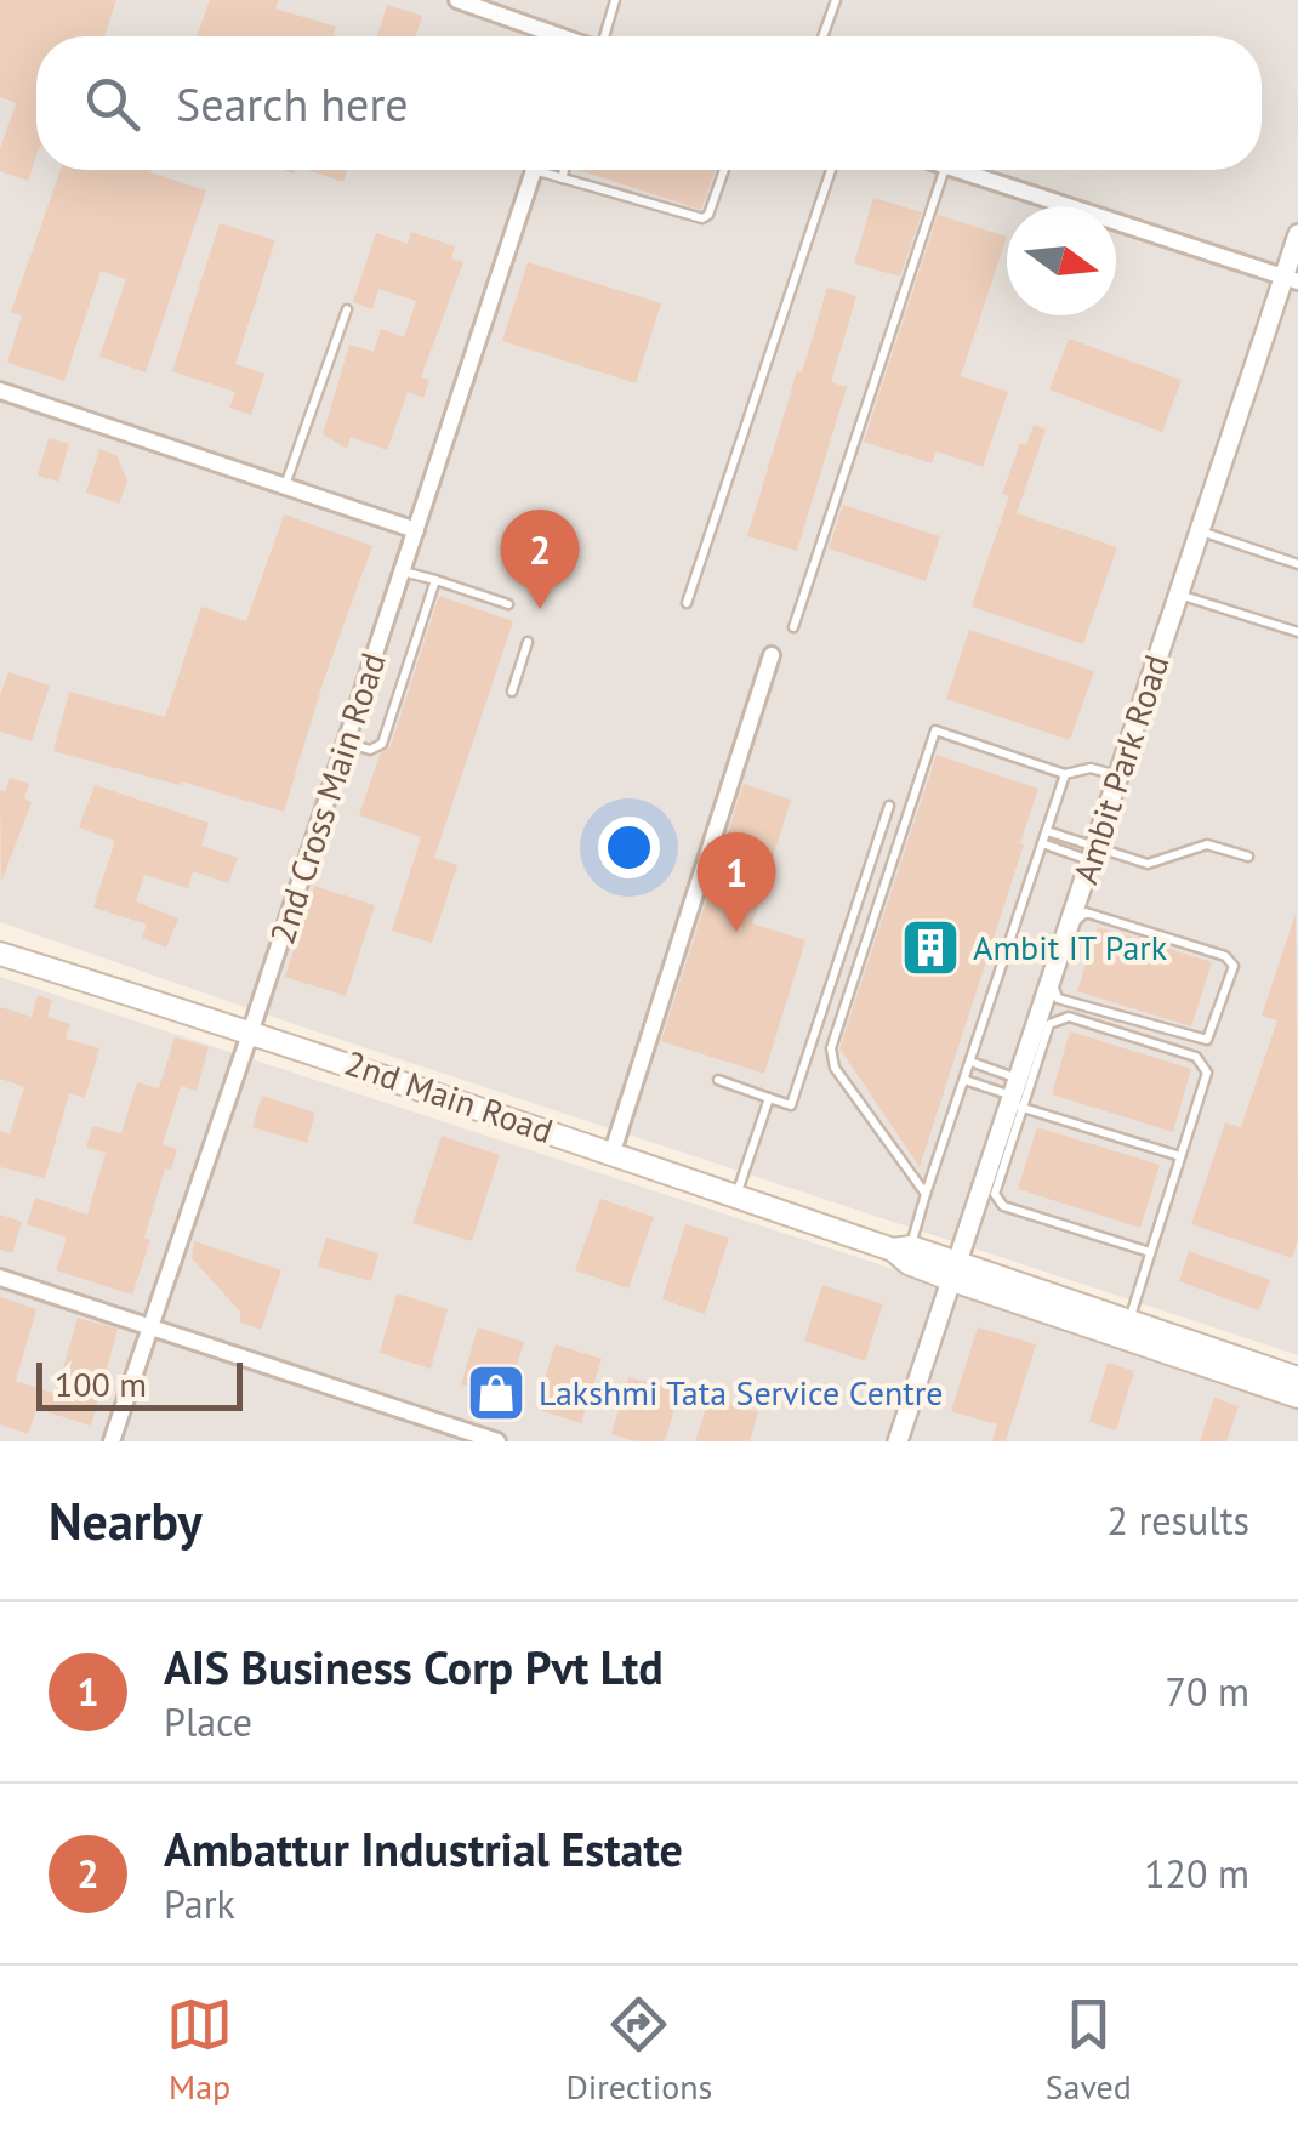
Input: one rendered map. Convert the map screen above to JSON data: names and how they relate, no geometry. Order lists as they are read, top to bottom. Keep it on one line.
{"streets":{"main road":["2nd Main Road"],"street":["Ambit Park Road","2nd Cross Main Road"]},"crossings":[["Ambit Park Road","2nd Main Road"],["2nd Cross Main Road","2nd Main Road"]],"places":{"building":["Ambit IT Park"],"shop":["Lakshmi Tata Service Centre"]},"scale_bar":"100 m","north":"right","page":{"search":"Search here","pins":["2","1"],"scale":"100 m","heading":["Nearby","2 results"],"list":[{"mark":"1","name":"AIS Business Corp Pvt Ltd","note":"Place","value":"70 m"},{"mark":"2","name":"Ambattur Industrial Estate","note":"Park","value":"120 m"}],"nav":["Map","Directions","Saved"]}}
